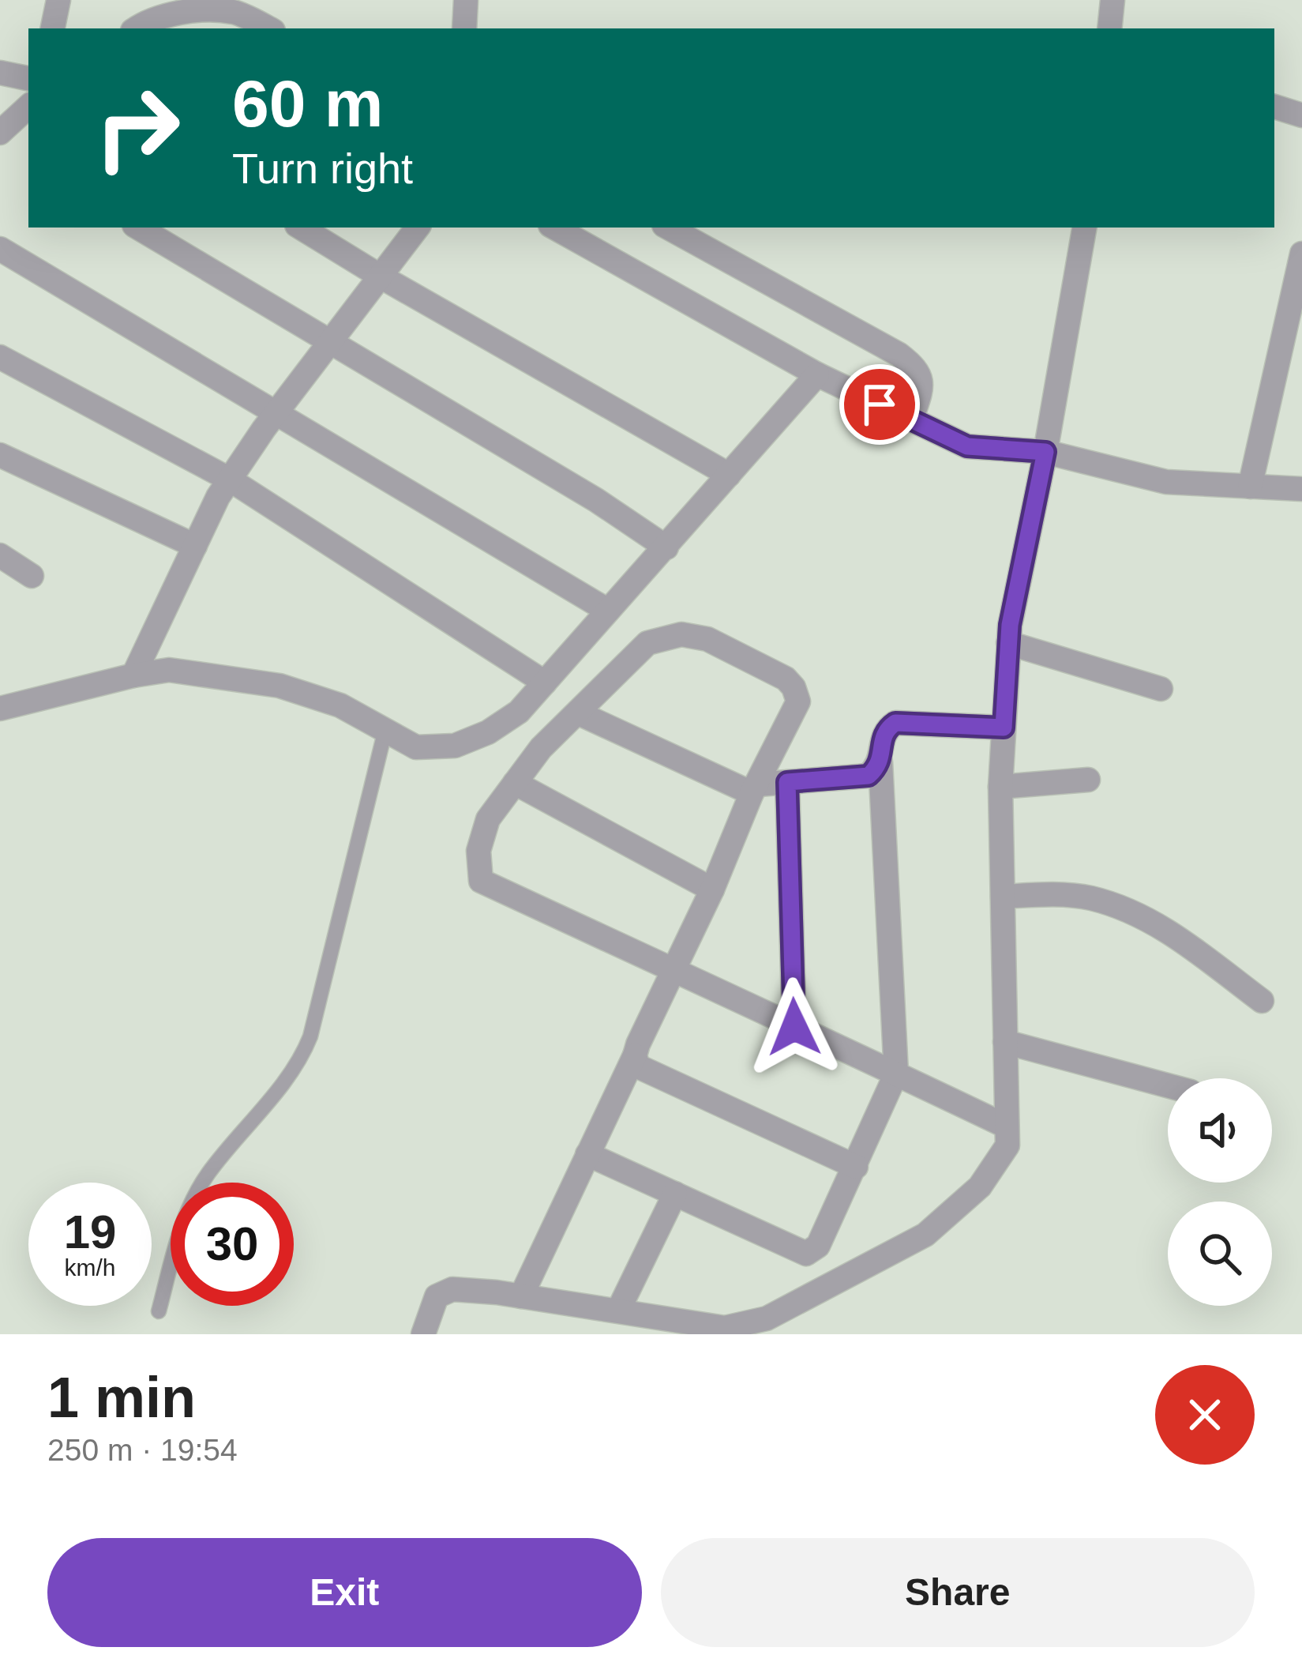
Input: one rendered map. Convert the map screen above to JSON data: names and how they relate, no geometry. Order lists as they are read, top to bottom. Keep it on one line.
{"page":{"turn":["60 m","Turn right"],"speed":"19 km/h","limit":"30","heading":["1 min","250 m · 19:54"],"buttons":["Exit","Share"]}}
